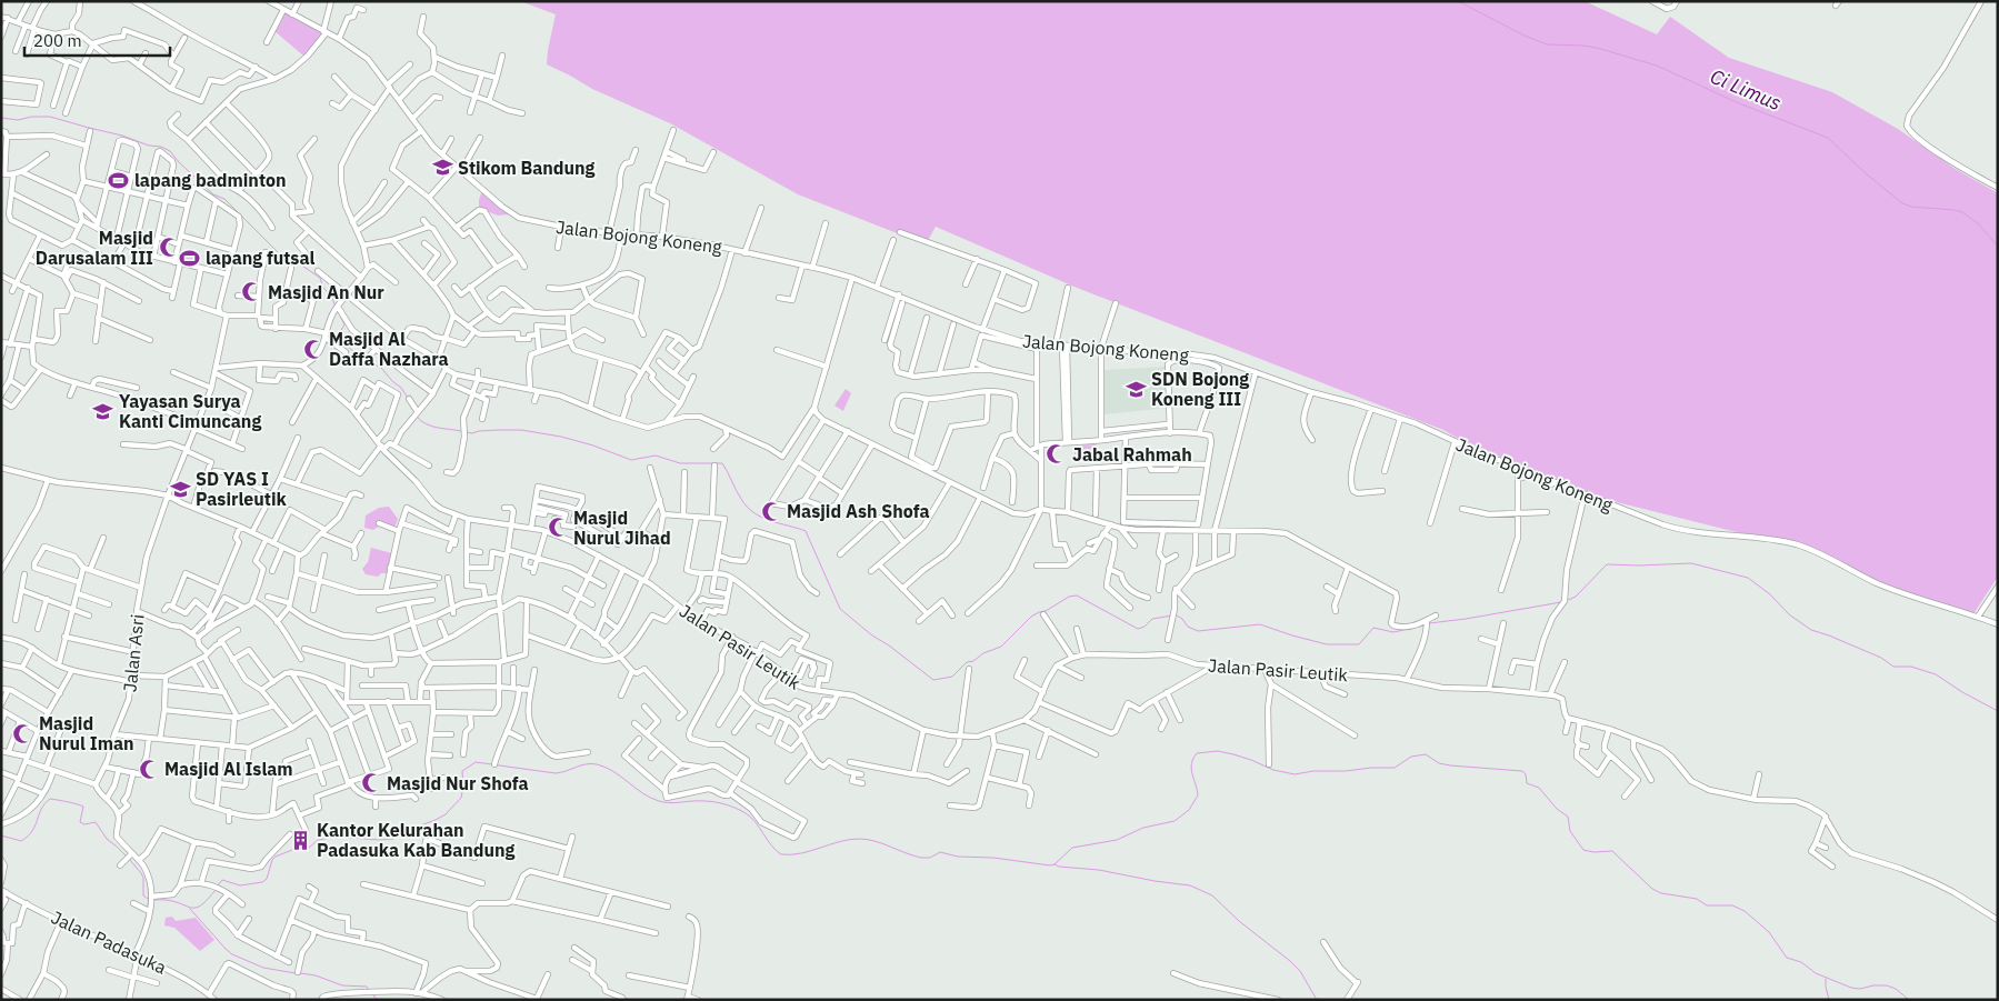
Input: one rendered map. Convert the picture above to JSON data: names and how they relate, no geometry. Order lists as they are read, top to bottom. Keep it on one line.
{"streets":{"street":["Jalan Bojong Koneng","Jalan Pasir Leutik","Jalan Asri","Jalan Padasuka"]},"water":["Ci Limus"],"places":{"school or university":["Stikom Bandung","SDN Bojong Koneng III","Yayasan Surya Kanti Cimuncang","SD YAS I Pasirleutik"],"sports":["lapang badminton","lapang futsal"],"mosque":["Masjid Darusalam III","Masjid An Nur","Masjid Al Daffa Nazhara","Jabal Rahmah","Masjid Ash Shofa","Masjid Nurul Jihad","Masjid Nurul Iman","Masjid Al Islam","Masjid Nur Shofa"],"building":["Kantor Kelurahan Padasuka Kab Bandung"]},"scale_bar":"200 m"}
